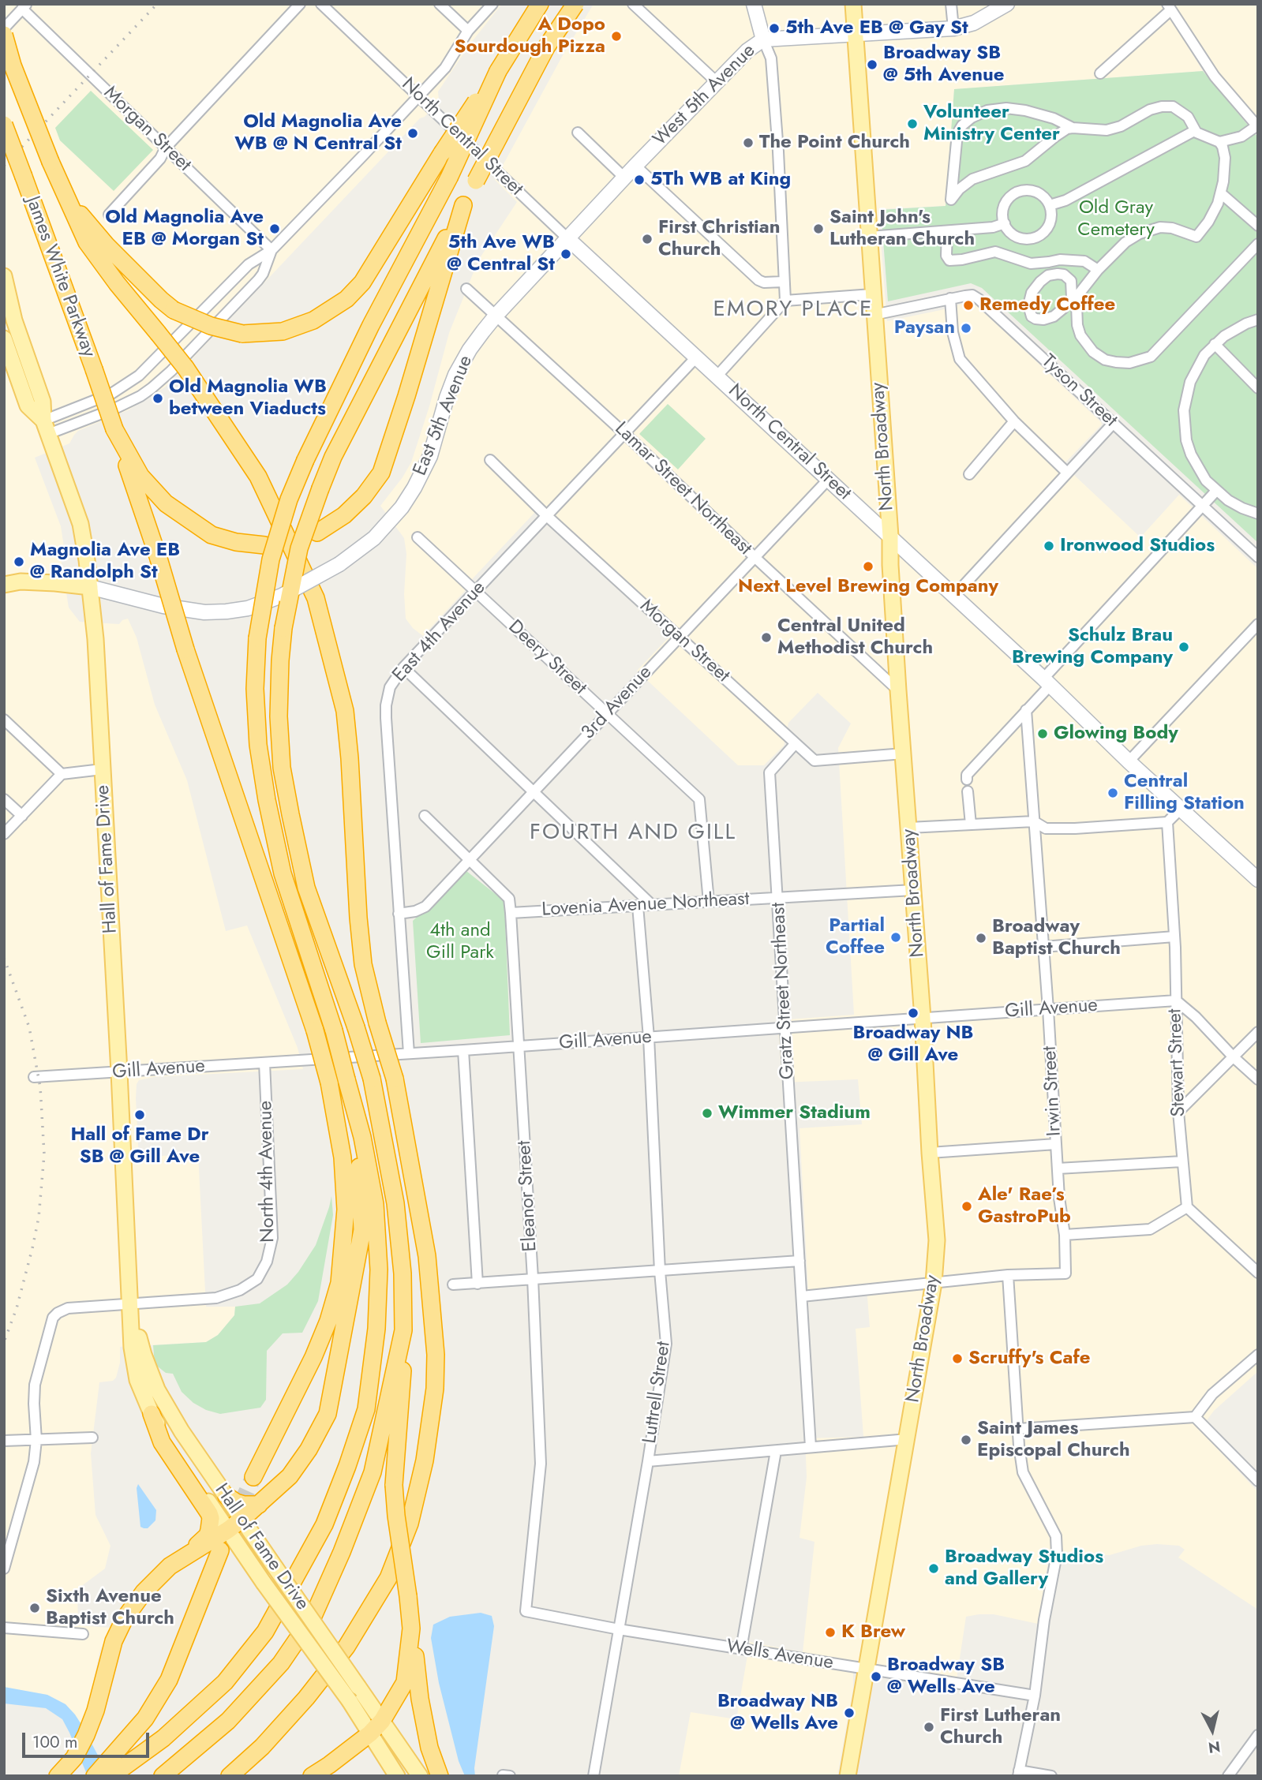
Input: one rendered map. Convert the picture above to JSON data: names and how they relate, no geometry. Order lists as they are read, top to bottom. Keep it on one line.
{"streets":{"highway":["James White Parkway"],"main road":["West 5th Avenue","North Central Street","East 5th Avenue","North Broadway","Hall of Fame Drive"],"street":["Morgan Street","Tyson Street","Lamar Street Northeast","East 4th Avenue","Deery Street","3rd Avenue","Lovenia Avenue Northeast","Gratz Street Northeast","Gill Avenue","Stewart Street","Irwin Street","North 4th Avenue","Eleanor Street","Luttrell Street","Wells Avenue"]},"crossings":[["West 5th Avenue","North Central Street"],["West 5th Avenue","East 5th Avenue"],["West 5th Avenue","North Broadway"],["Morgan Street","North Broadway"],["Morgan Street","East 4th Avenue"],["Morgan Street","3rd Avenue"],["Morgan Street","Gratz Street Northeast"],["North Central Street","East 5th Avenue"],["North Central Street","North Broadway"],["North Central Street","East 4th Avenue"],["North Central Street","3rd Avenue"],["Tyson Street","North Broadway"],["East 5th Avenue","Lamar Street Northeast"],["East 5th Avenue","Hall of Fame Drive"],["North Broadway","Lamar Street Northeast"],["North Broadway","Lovenia Avenue Northeast"],["North Broadway","Gill Avenue"],["North Broadway","Wells Avenue"],["Lamar Street Northeast","East 4th Avenue"],["Lamar Street Northeast","3rd Avenue"],["East 4th Avenue","Deery Street"],["East 4th Avenue","3rd Avenue"],["East 4th Avenue","Gill Avenue"],["Deery Street","3rd Avenue"],["Deery Street","Lovenia Avenue Northeast"],["3rd Avenue","Eleanor Street"],["Hall of Fame Drive","Gill Avenue"],["Hall of Fame Drive","North 4th Avenue"],["Lovenia Avenue Northeast","Gratz Street Northeast"],["Lovenia Avenue Northeast","Eleanor Street"],["Lovenia Avenue Northeast","Luttrell Street"],["Gratz Street Northeast","Gill Avenue"],["Gill Avenue","Stewart Street"],["Gill Avenue","Irwin Street"],["Gill Avenue","North 4th Avenue"],["Gill Avenue","Eleanor Street"],["Gill Avenue","Luttrell Street"],["Eleanor Street","Wells Avenue"],["Luttrell Street","Wells Avenue"]],"districts":["EMORY PLACE","FOURTH AND GILL"],"parks":["Old Gray Cemetery","4th and Gill Park"],"places":["5th Ave EB @ Gay St","A Dopo Sourdough Pizza","Broadway SB @ 5th Avenue","Volunteer Ministry Center","Old Magnolia Ave WB @ N Central St","The Point Church","5Th WB at King","Old Magnolia Ave EB @ Morgan St","Saint John's Lutheran Church","First Christian Church","5th Ave WB @ Central St","Remedy Coffee","Paysan","Old Magnolia WB between Viaducts","Ironwood Studios","Magnolia Ave EB @ Randolph St","Next Level Brewing Company","Central United Methodist Church","Schulz Brau Brewing Company","Glowing Body","Central Filling Station","Partial Coffee","Broadway Baptist Church","Broadway NB @ Gill Ave","Wimmer Stadium","Hall of Fame Dr SB @ Gill Ave","Ale' Rae’s GastroPub","Scruffy's Cafe","Saint James Episcopal Church","Broadway Studios and Gallery","Sixth Avenue Baptist Church","K Brew","Broadway SB @ Wells Ave","Broadway NB @ Wells Ave","First Lutheran Church"],"scale_bar":"100 m","north":"bottom"}
